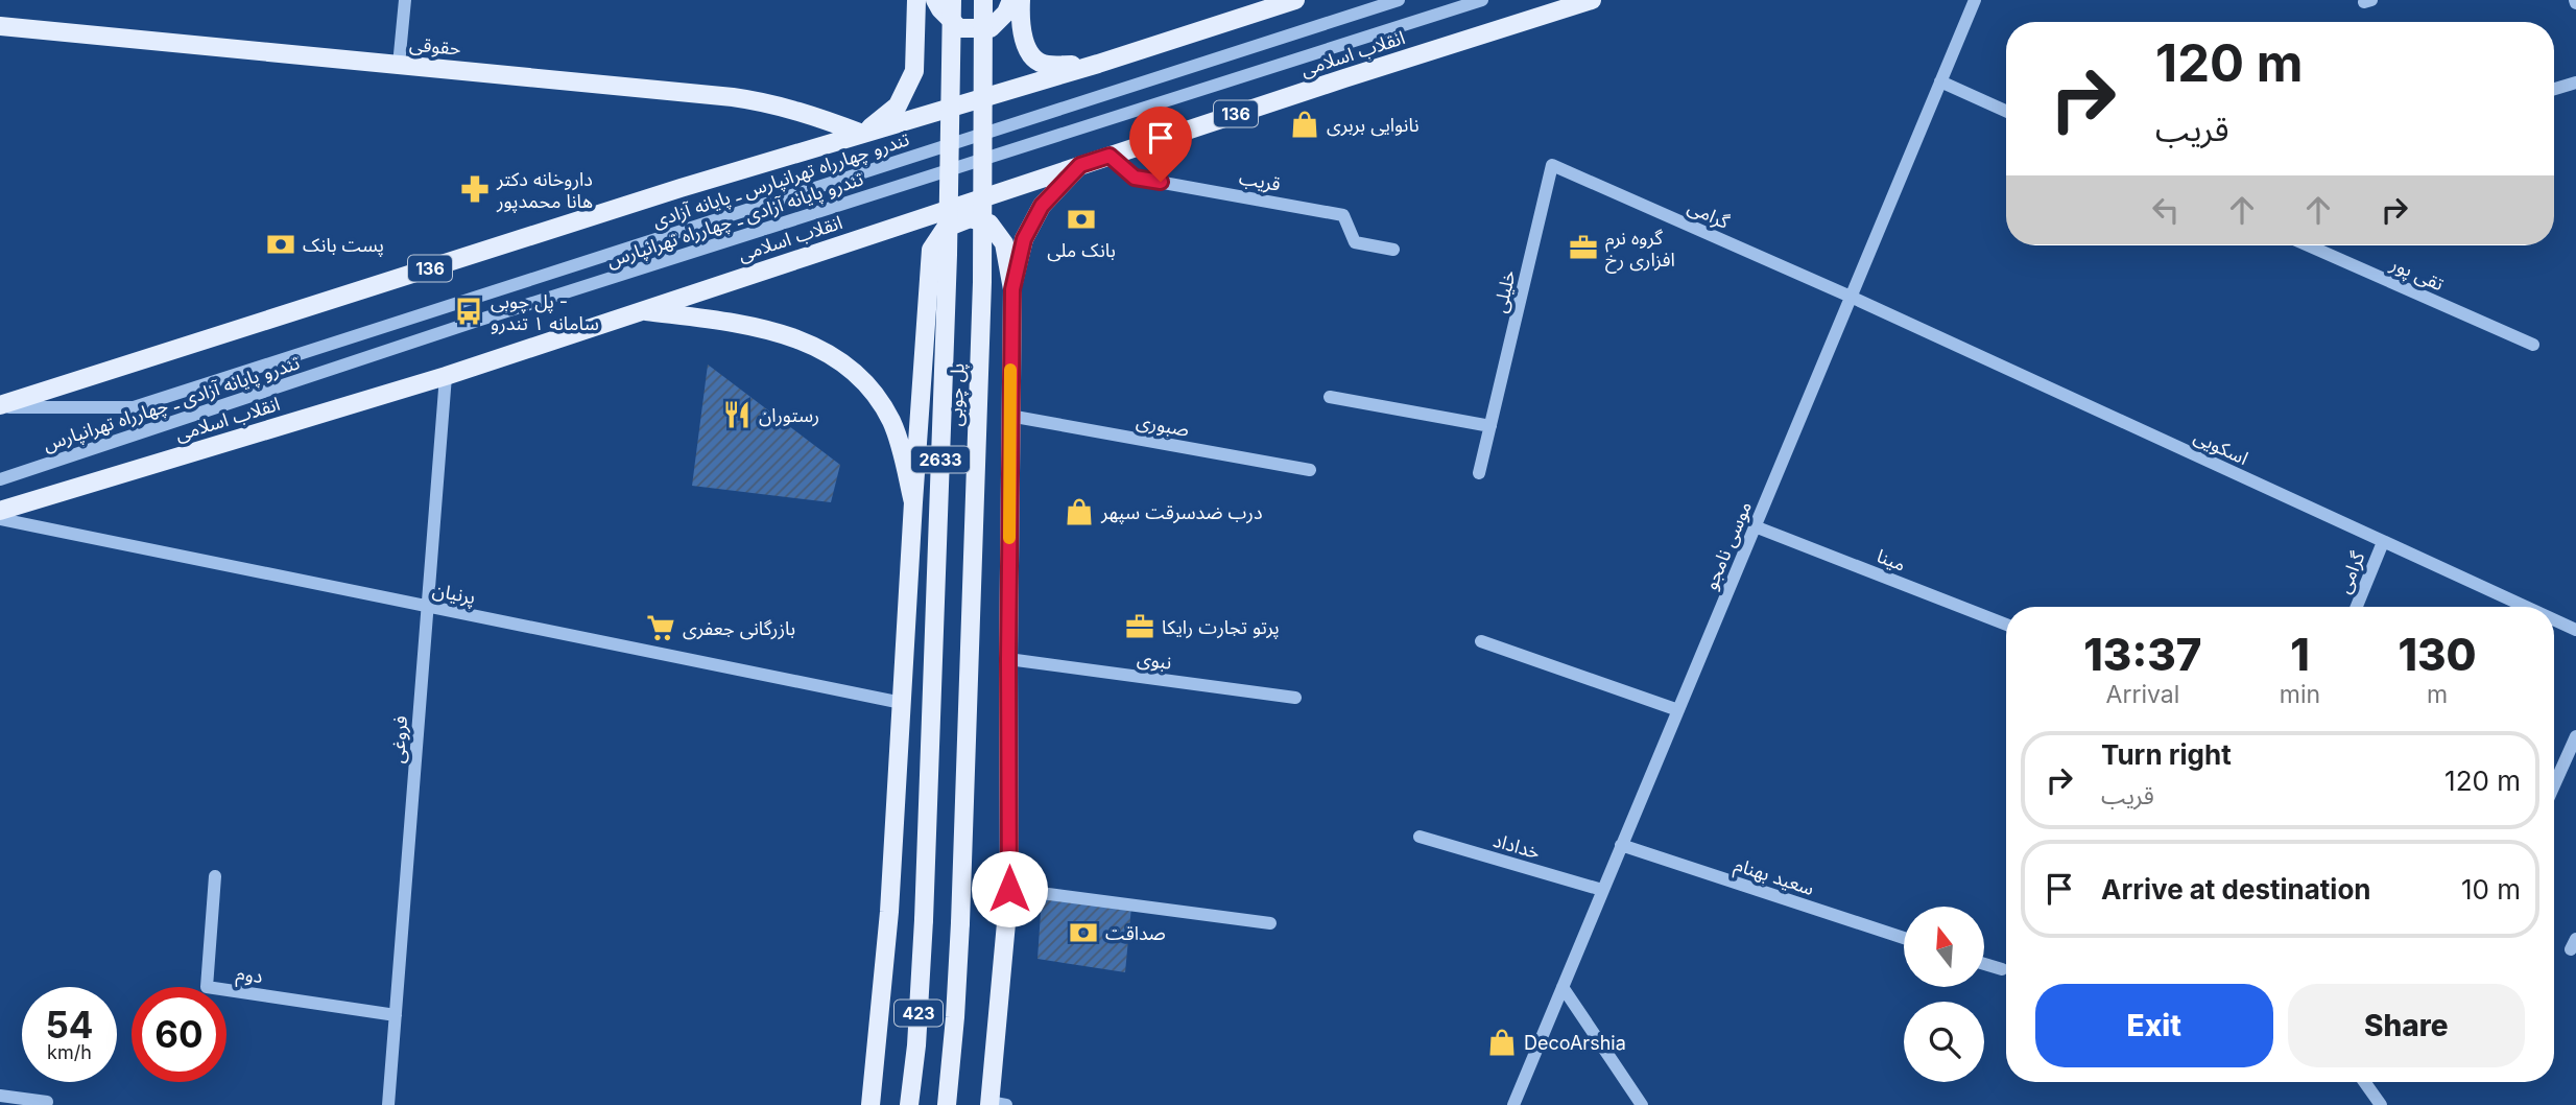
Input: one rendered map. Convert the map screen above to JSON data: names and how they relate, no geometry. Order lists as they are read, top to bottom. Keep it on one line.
{"streets":{"main road":["حقوقی","انقلاب اسلامی","136","پل چوبی","2633","423"],"street":["تندرو چهارراه تهرانپارس ـ پایانه آزادی","قریب","گرامی","تندرو پایانه آزادی ـ چهارراه تهرانپارس","تقی پور","خلیلی","صبوری","اسکویی","موسی نامجو","مینا","پرنیان","نبوی","فروغی","خداداد","سعید بهنام","دوم"]},"crossings":[["حقوقی","136"],["انقلاب اسلامی","قریب"],["انقلاب اسلامی","فروغی"],["136","تندرو چهارراه تهرانپارس ـ پایانه آزادی"],["گرامی","خلیلی"],["گرامی","اسکویی"],["گرامی","موسی نامجو"],["پل چوبی","423"],["اسکویی","موسی نامجو"],["موسی نامجو","مینا"],["موسی نامجو","خداداد"],["موسی نامجو","سعید بهنام"],["پرنیان","فروغی"],["فروغی","دوم"]],"places":{"shop":["نانوایی بربری","درب ضدسرقت سپهر","DecoArshia"],"pharmacy":["داروخانه دکتر هانا محمدپور"],"bank":["بانک ملی","پست بانک","صداقت"],"office":["گروه نرم افزاری رخ","پرتو تجارت رایکا"],"bus stop":["پل چوبی - سامانه ۱ تندرو"],"restaurant":["رستوران"],"supermarket":["بازرگانی جعفری"]},"north":"top","page":{"turn":["120 m","قریب"],"eta":["13:37","Arrival","1","min","130","m"],"list":[{"name":"Turn right","note":"قریب","value":"120 m"},{"name":"Arrive at destination","value":"10 m"}],"buttons":["Exit","Share"],"speed":"54 km/h","limit":"60"}}
